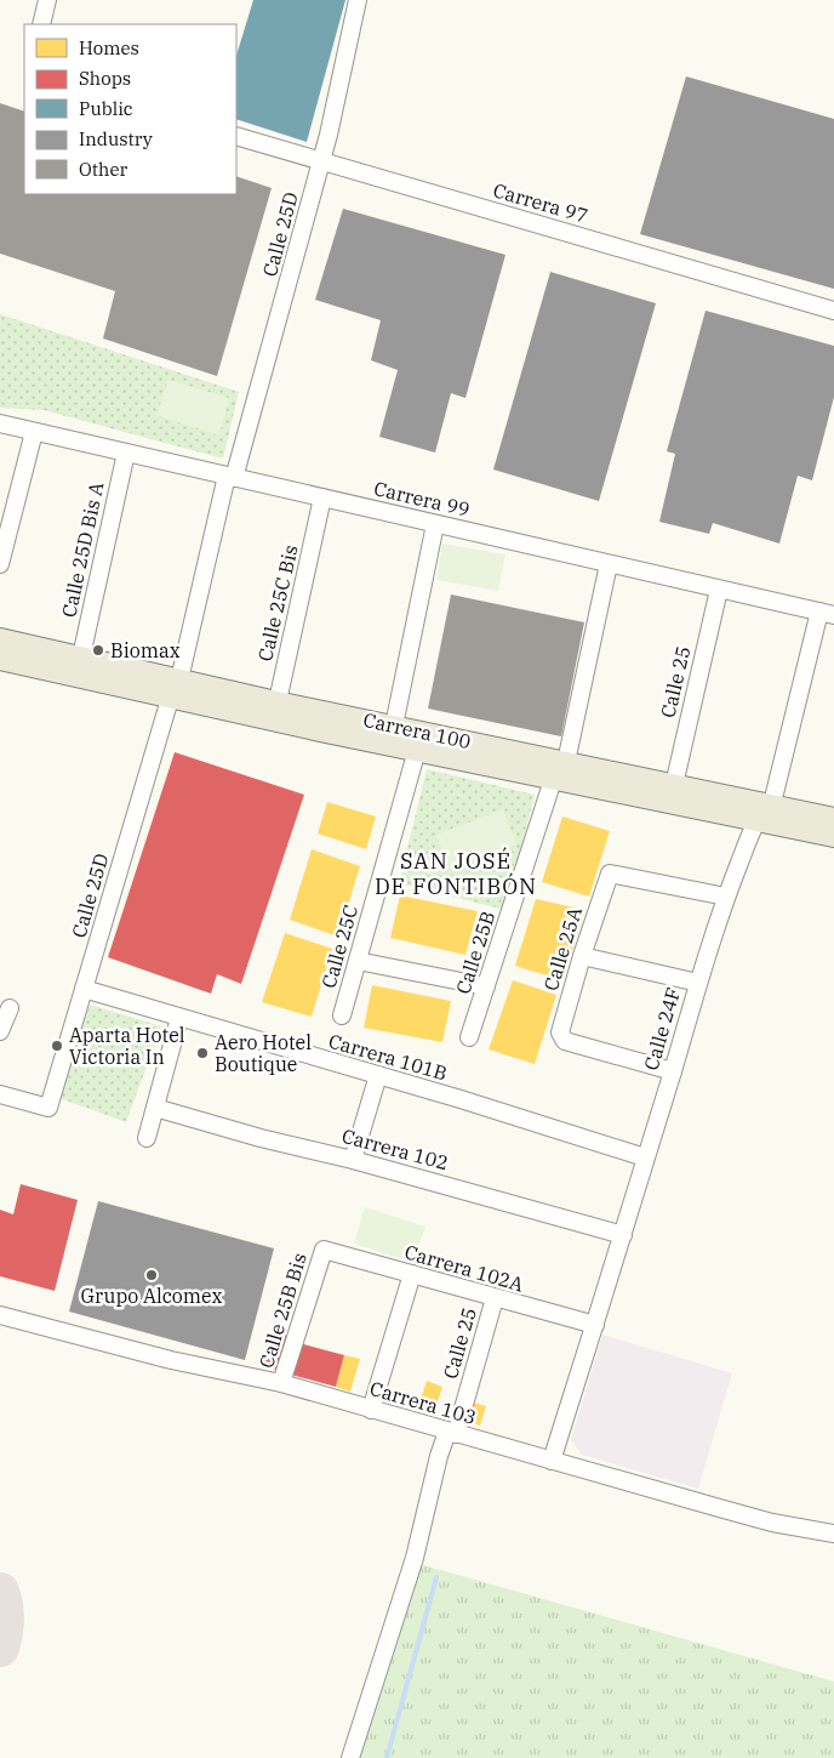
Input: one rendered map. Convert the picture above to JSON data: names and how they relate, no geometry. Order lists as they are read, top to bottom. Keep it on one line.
{"streets":{"main road":["Carrera 100"],"street":["Carrera 97","Calle 25D","Carrera 99","Calle 25D Bis A","Calle 25C Bis","Calle 25","Calle 25C","Calle 25A","Calle 25B","Calle 24F","Carrera 101B","Carrera 102","Carrera 102A","Calle 25B Bis","Carrera 103"]},"crossings":[["Carrera 97","Calle 25D"],["Calle 25D","Carrera 99"],["Calle 25D","Carrera 100"],["Calle 25D","Carrera 101B"],["Carrera 99","Calle 25D Bis A"],["Carrera 99","Calle 25C Bis"],["Carrera 99","Calle 25"],["Carrera 99","Calle 25B"],["Carrera 99","Calle 24F"],["Calle 25D Bis A","Carrera 100"],["Calle 25C Bis","Carrera 100"],["Calle 25","Carrera 100"],["Calle 25","Carrera 102A"],["Calle 25","Carrera 103"],["Carrera 100","Calle 25C"],["Carrera 100","Calle 25B"],["Carrera 100","Calle 24F"],["Calle 25A","Calle 24F"],["Calle 24F","Carrera 101B"],["Calle 24F","Carrera 102"],["Calle 24F","Carrera 102A"],["Calle 24F","Carrera 103"],["Carrera 102A","Calle 25B Bis"],["Calle 25B Bis","Carrera 103"]],"districts":["SAN JOSÉ DE FONTIBÓN"],"places":["Biomax","Aparta Hotel Victoria In","Aero Hotel Boutique","Grupo Alcomex"],"legend":["Homes","Shops","Public","Industry","Other"]}
